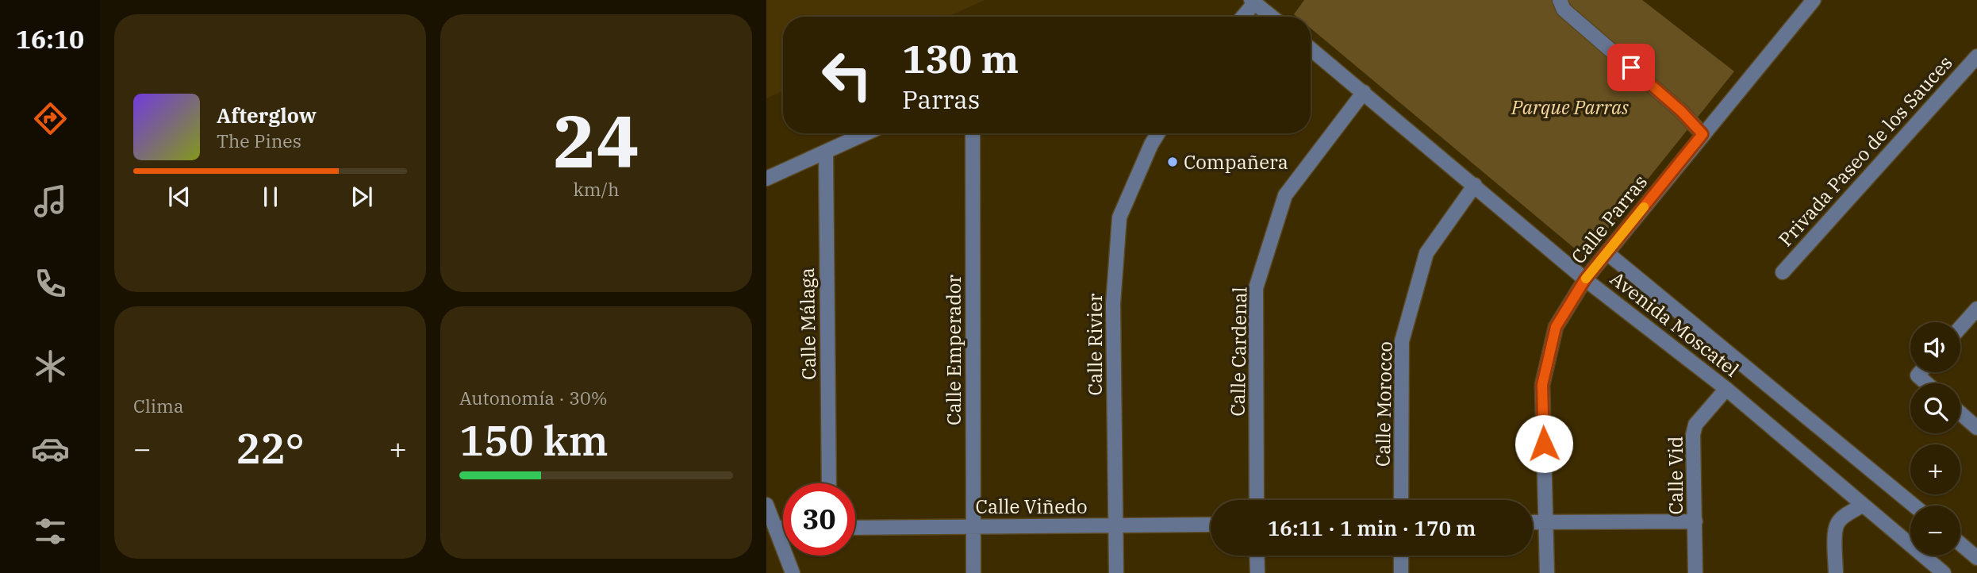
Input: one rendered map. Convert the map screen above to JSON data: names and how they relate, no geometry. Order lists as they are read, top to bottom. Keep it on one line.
{"streets":{"street":["Privada Paseo de los Sauces","Calle Parras","Calle Málaga","Avenida Moscatel","Calle Rivier","Calle Emperador","Calle Cardenal","Calle Morocco","Calle Vid","Calle Viñedo"]},"crossings":[["Calle Parras","Avenida Moscatel"],["Avenida Moscatel","Calle Cardenal"],["Avenida Moscatel","Calle Morocco"],["Avenida Moscatel","Calle Vid"],["Calle Rivier","Calle Viñedo"],["Calle Emperador","Calle Viñedo"]],"parks":["Parque Parras"],"places":["Compañera"],"page":{"tabs":"16:10","tile":[["24","km/h"],"Clima",["Autonomía · 30%","150 km"]],"turn":["130 m","Parras"],"song":["Afterglow","The Pines"],"map_buttons":["+","−"],"heat":["−","22°","+"],"limit":"30","trip":"16:11 · 1 min · 170 m"}}
